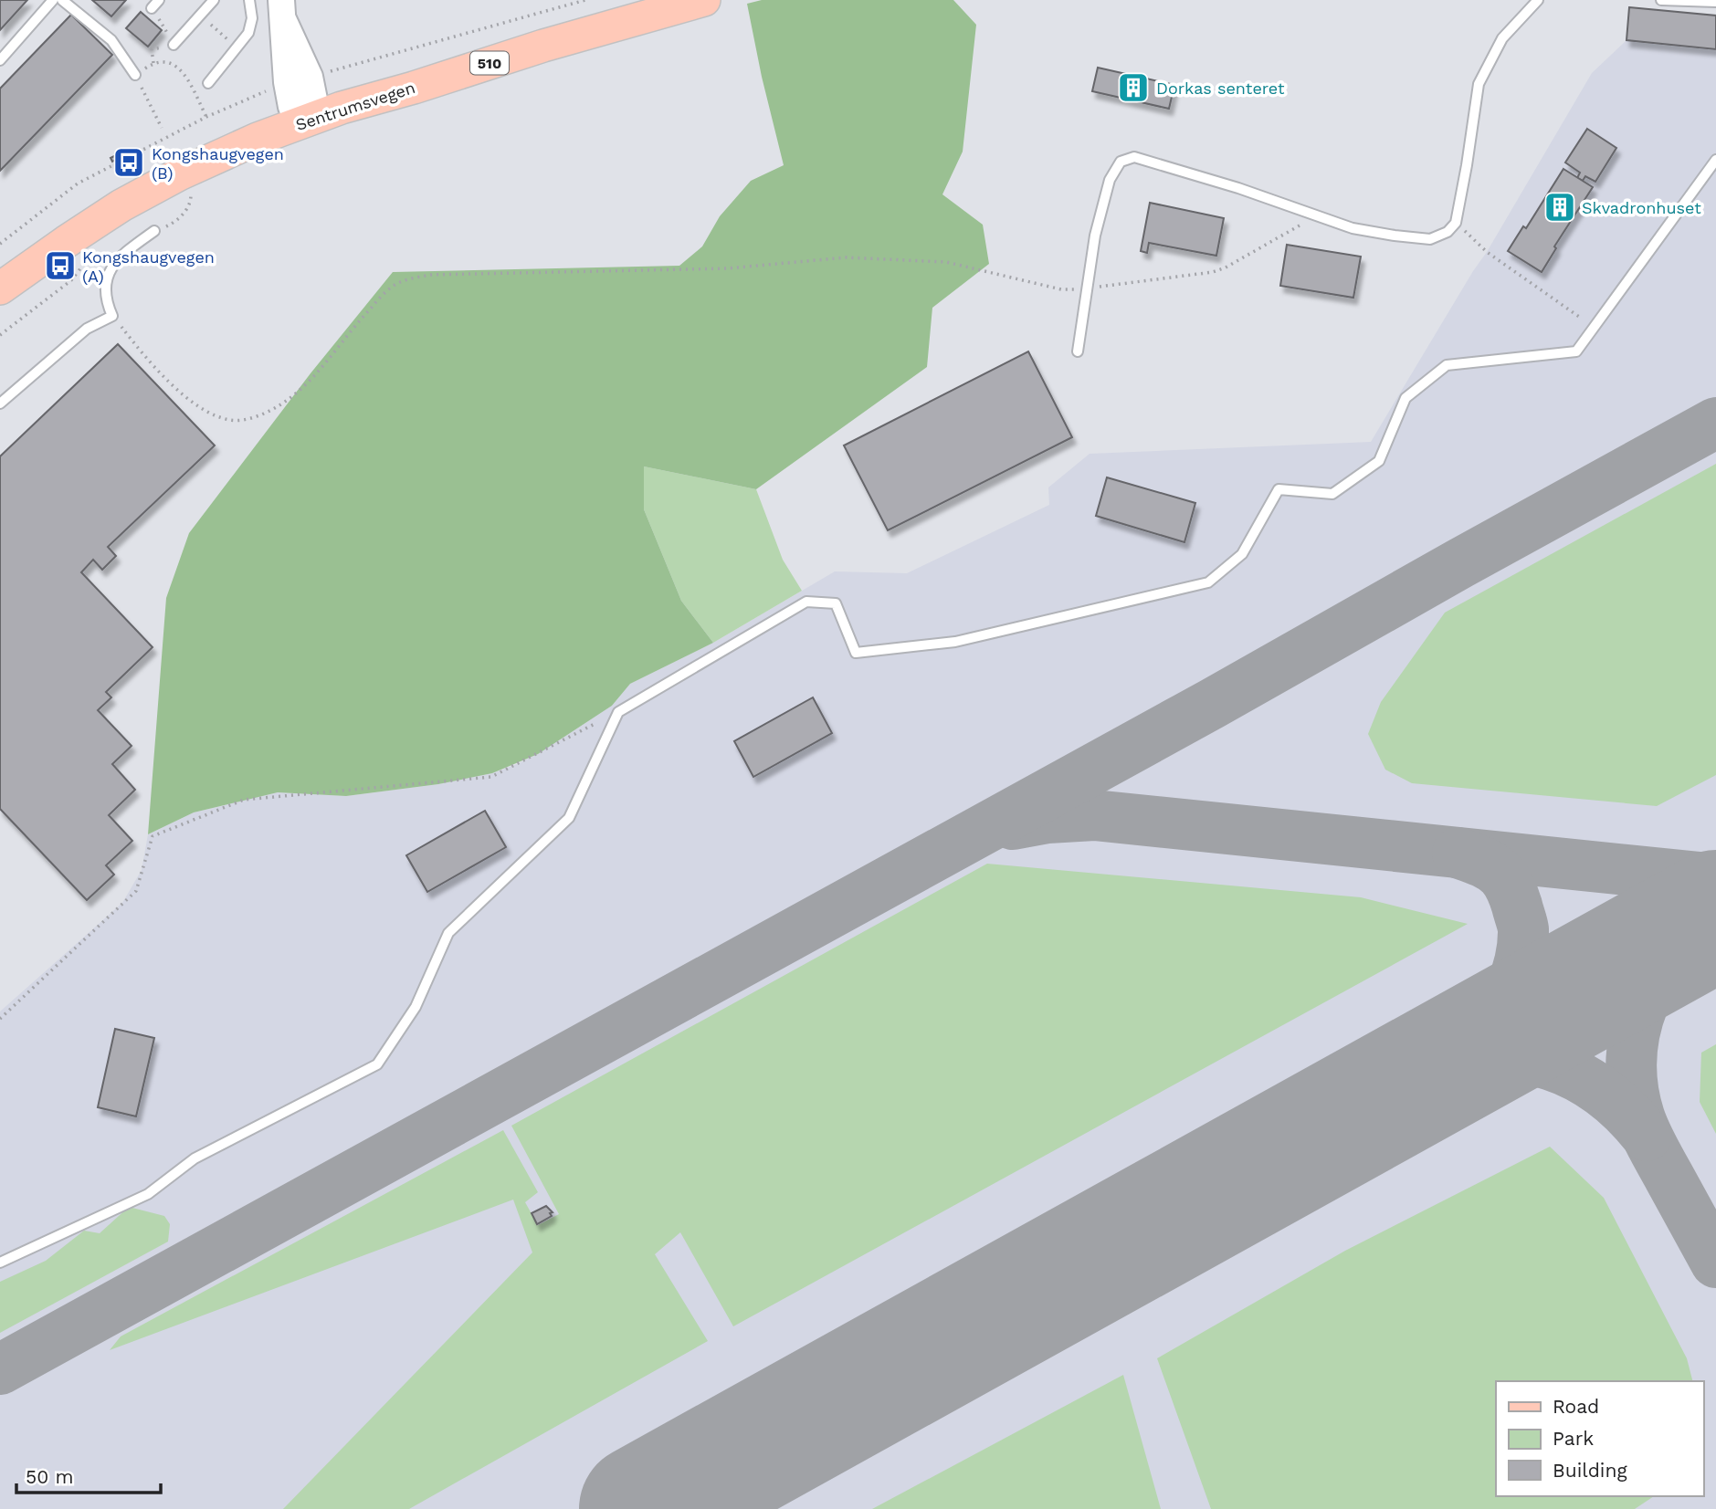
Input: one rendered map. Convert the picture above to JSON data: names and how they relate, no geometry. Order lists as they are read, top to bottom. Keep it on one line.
{"streets":{"main road":["510","Sentrumsvegen"]},"places":{"building":["Dorkas senteret","Skvadronhuset"],"bus stop":["Kongshaugvegen (B)","Kongshaugvegen (A)"]},"legend":["Road","Park","Building"],"scale_bar":"50 m"}
